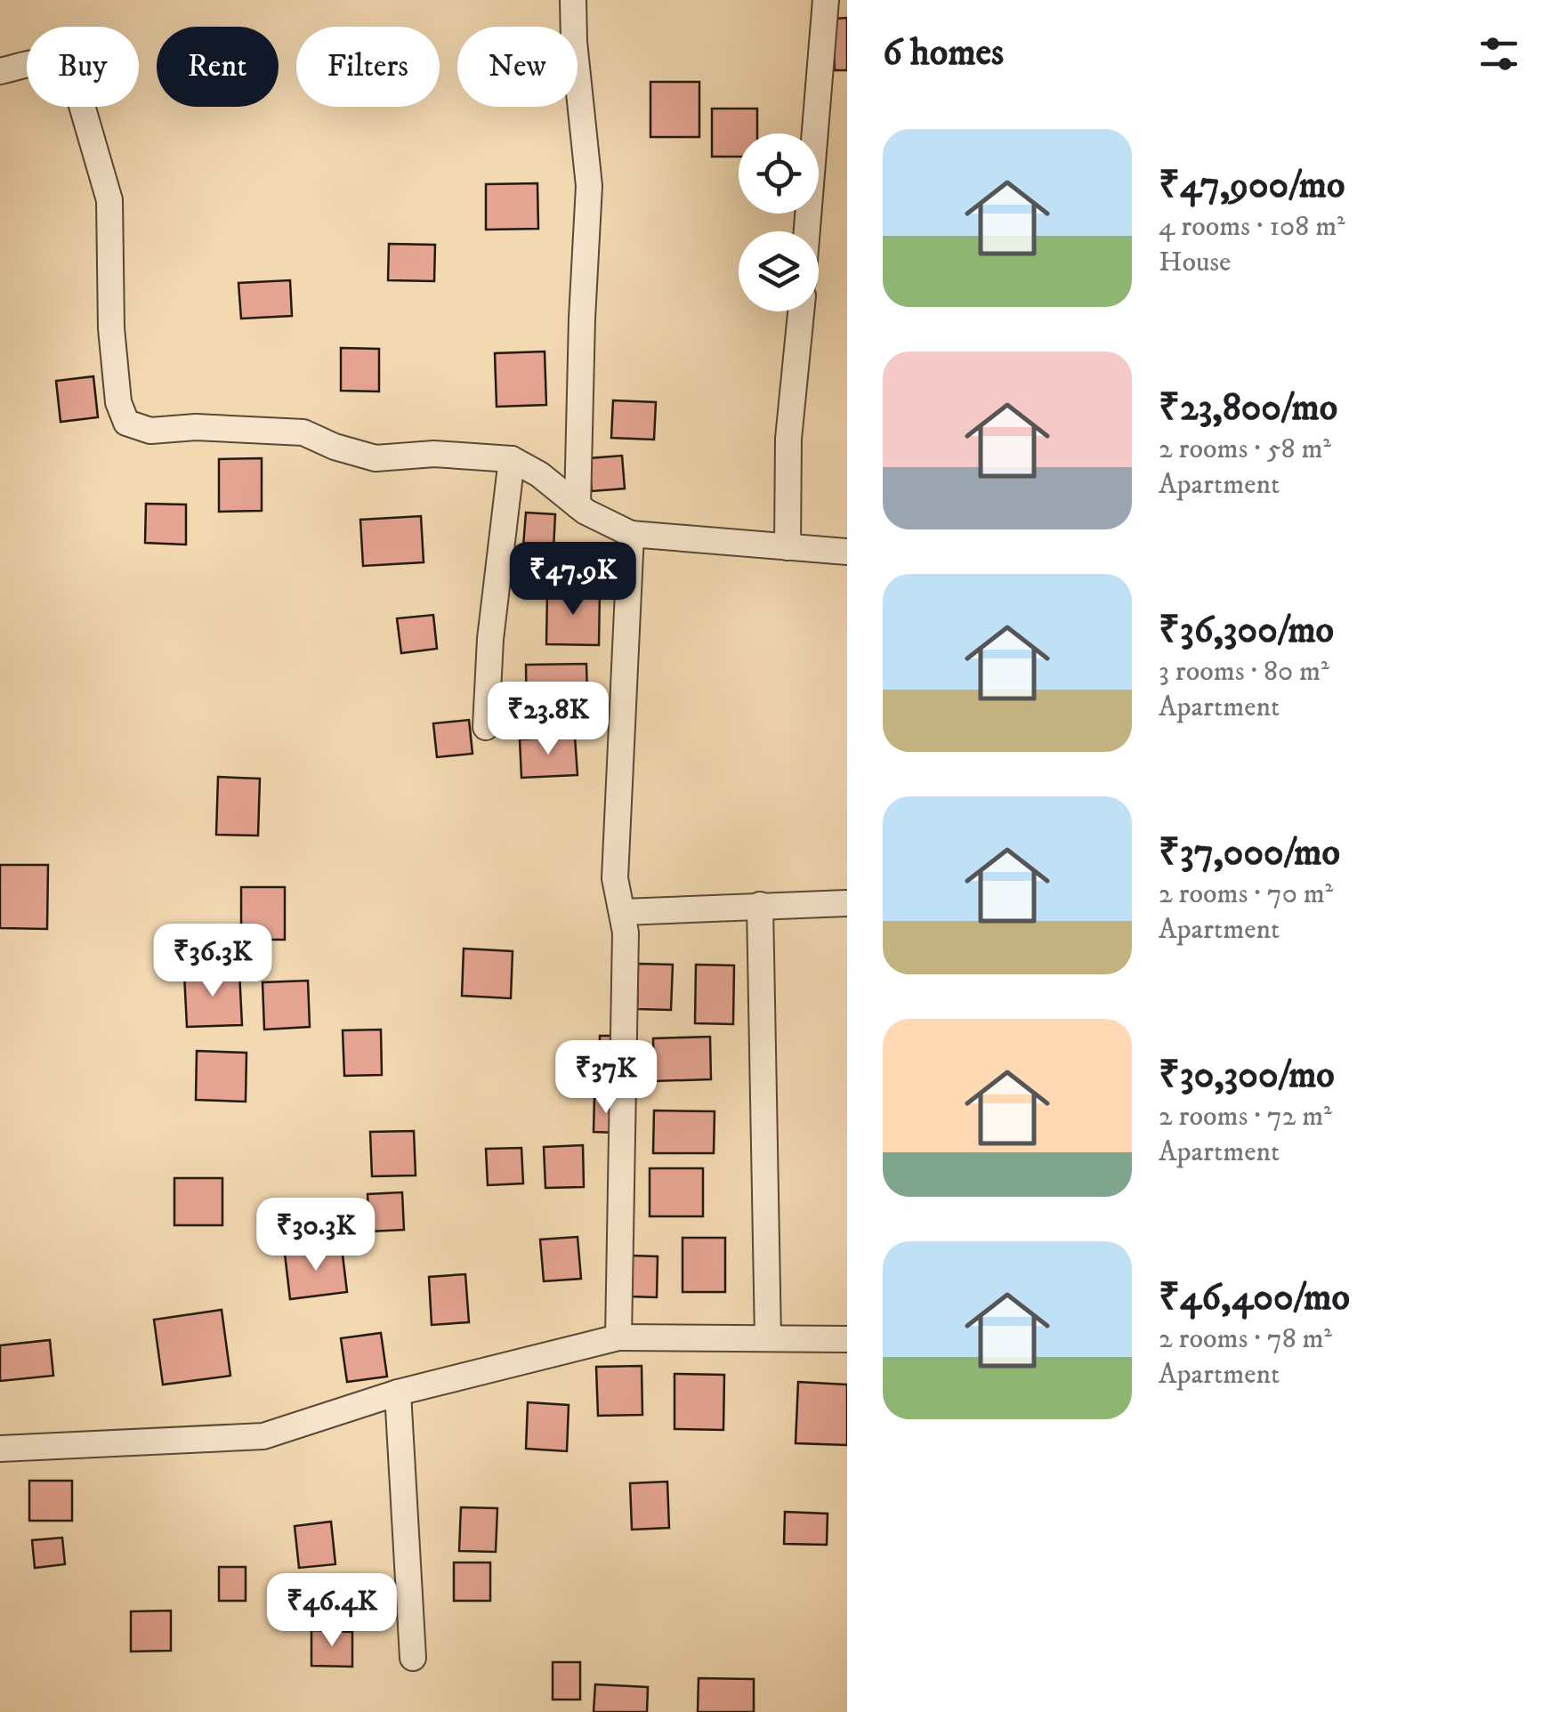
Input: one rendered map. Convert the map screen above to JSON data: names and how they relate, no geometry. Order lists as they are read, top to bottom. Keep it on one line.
{"page":{"heading":"6 homes","chip":["Buy","Rent","Filters","New"],"list":[{"name":"₹47,900/mo","note":"4 rooms · 108 m² · House"},{"name":"₹23,800/mo","note":"2 rooms · 58 m² · Apartment"},{"name":"₹36,300/mo","note":"3 rooms · 80 m² · Apartment"},{"name":"₹37,000/mo","note":"2 rooms · 70 m² · Apartment"},{"name":"₹30,300/mo","note":"2 rooms · 72 m² · Apartment"},{"name":"₹46,400/mo","note":"2 rooms · 78 m² · Apartment"}],"price":["₹47.9K","₹23.8K","₹36.3K","₹37K","₹30.3K","₹46.4K"]}}
